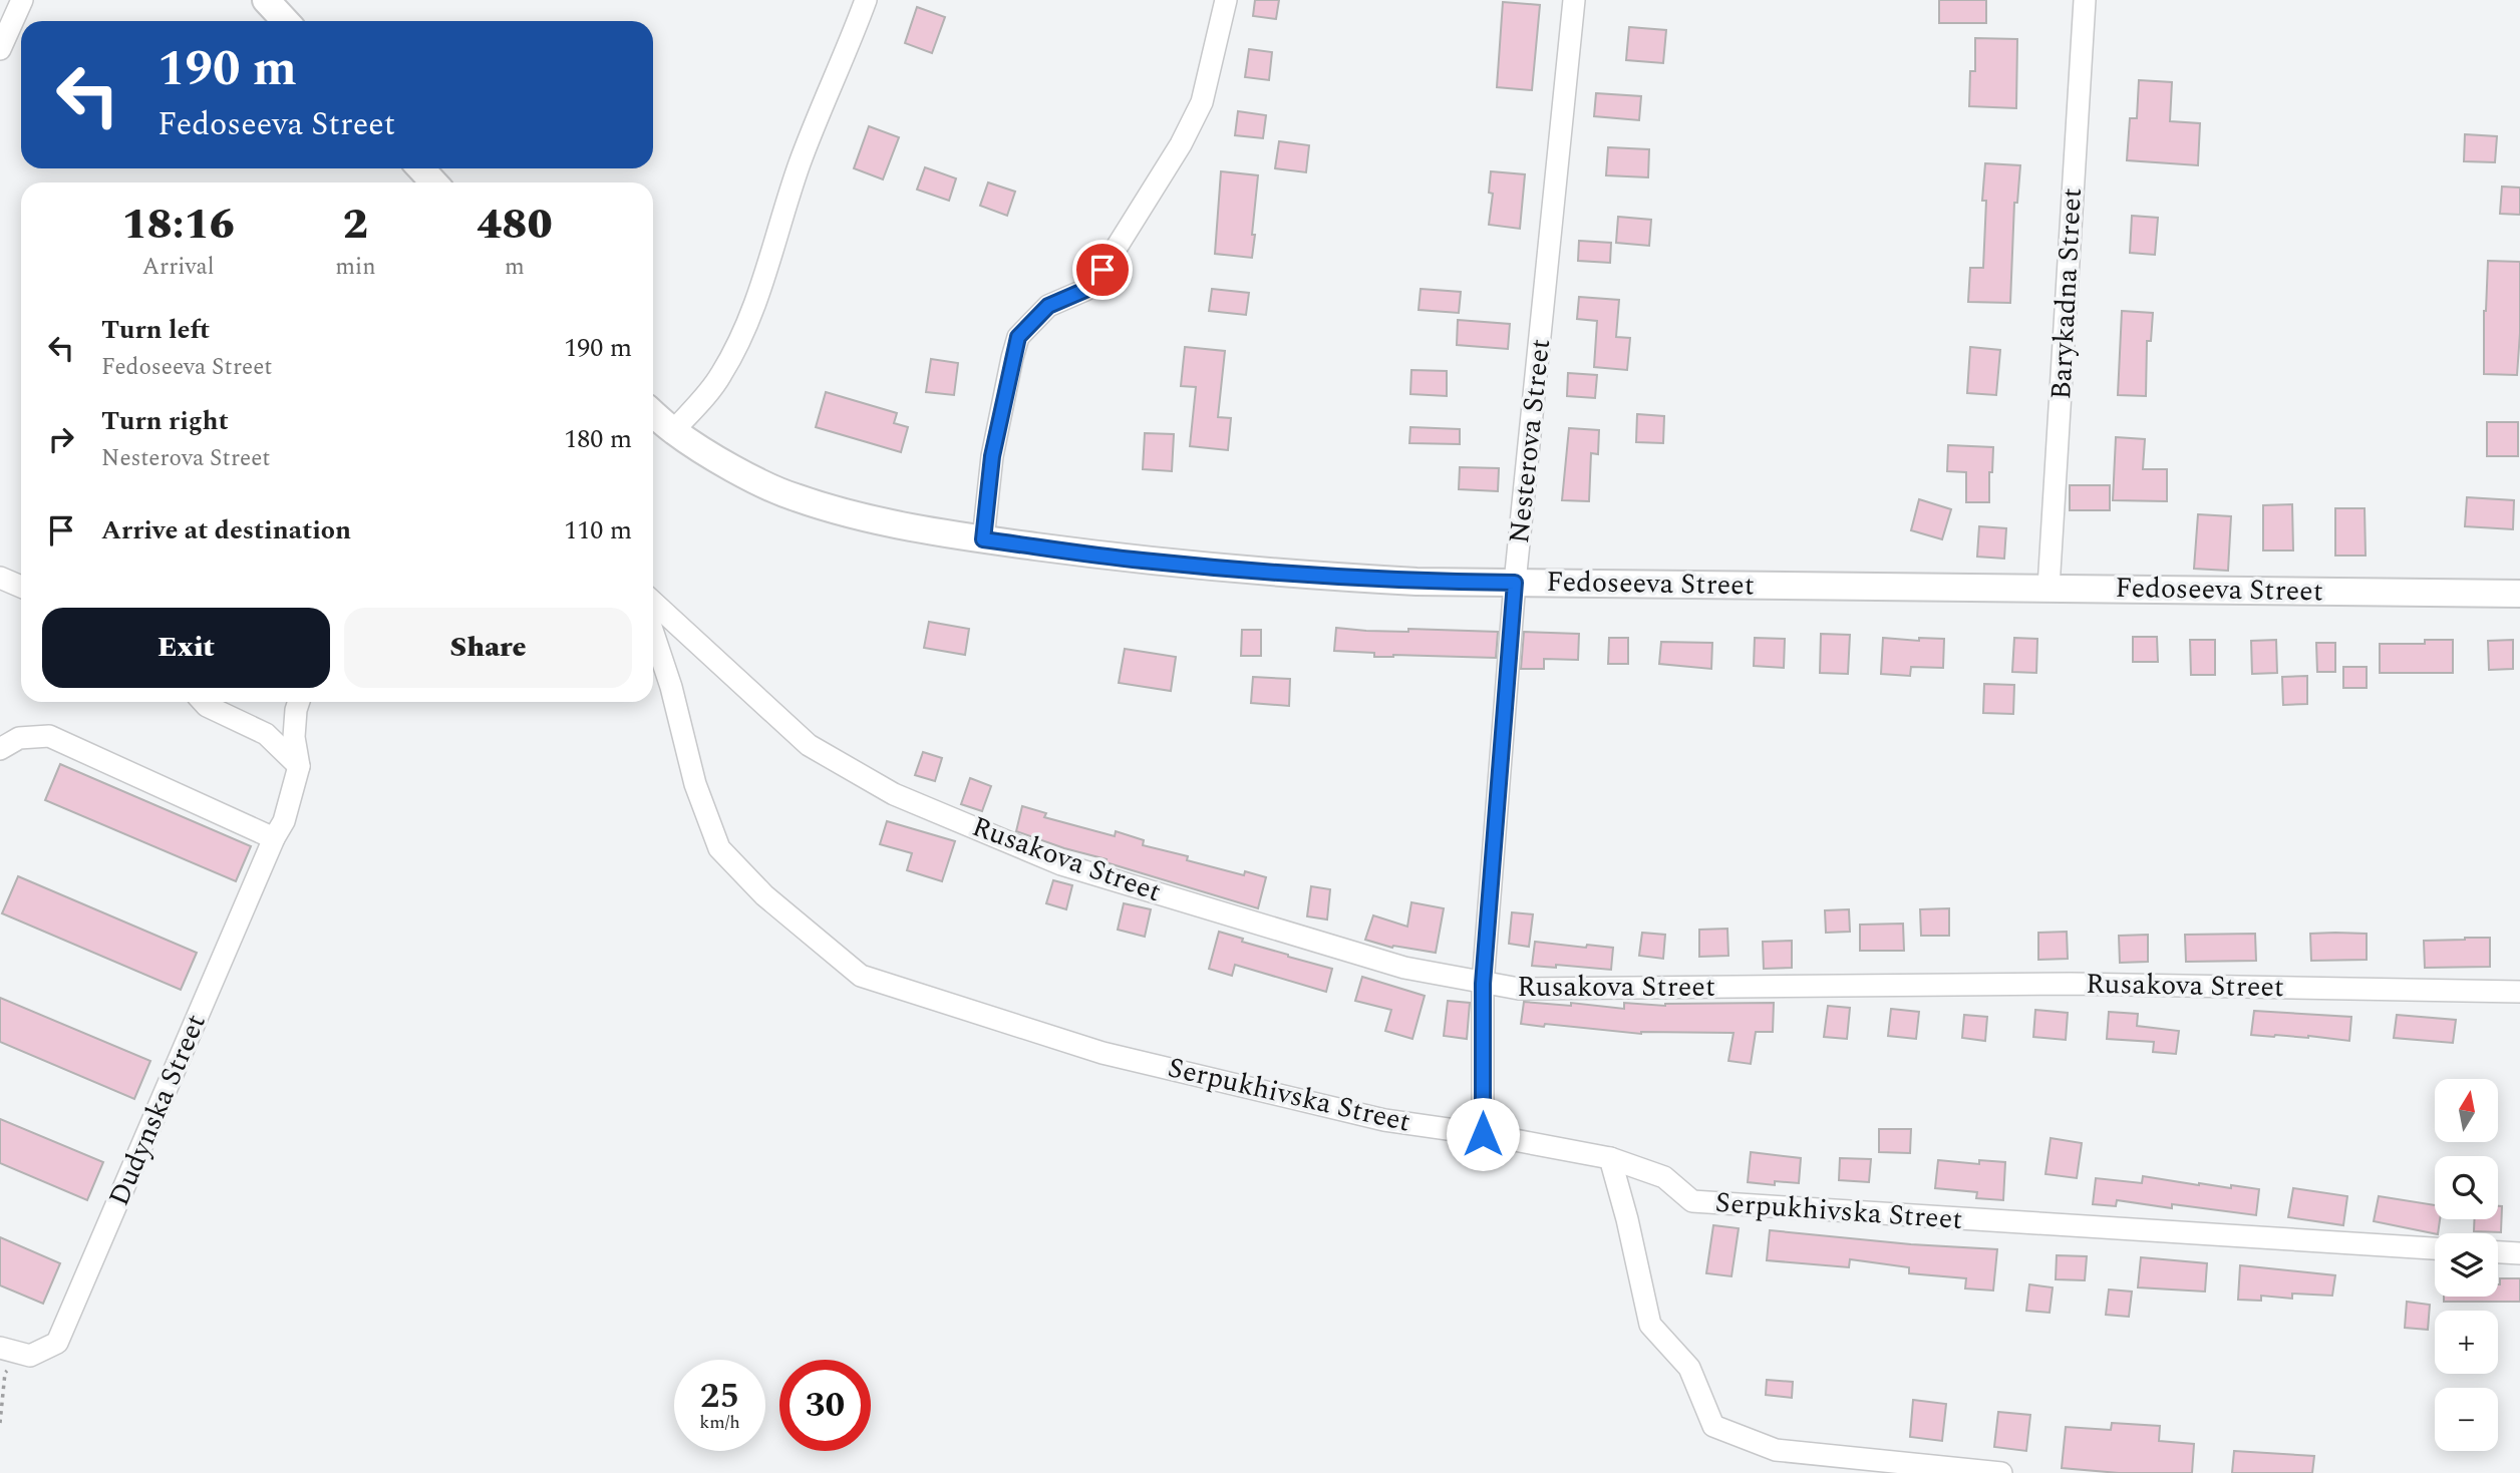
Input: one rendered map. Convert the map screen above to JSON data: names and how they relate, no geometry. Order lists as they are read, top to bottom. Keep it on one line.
{"streets":{"main road":["Fedoseeva Street"],"street":["Barykadna Street","Nesterova Street","Rusakova Street","Serpukhivska Street","Dudynska Street"]},"crossings":[["Barykadna Street","Fedoseeva Street"],["Nesterova Street","Fedoseeva Street"],["Nesterova Street","Rusakova Street"],["Nesterova Street","Serpukhivska Street"]],"north":"top","page":{"turn":["190 m","Fedoseeva Street"],"eta":["18:16","Arrival","2","min","480","m"],"list":[{"name":"Turn left","note":"Fedoseeva Street","value":"190 m"},{"name":"Turn right","note":"Nesterova Street","value":"180 m"},{"name":"Arrive at destination","value":"110 m"}],"buttons":["Exit","Share"],"map_buttons":["+","−"],"speed":"25 km/h","limit":"30"}}
